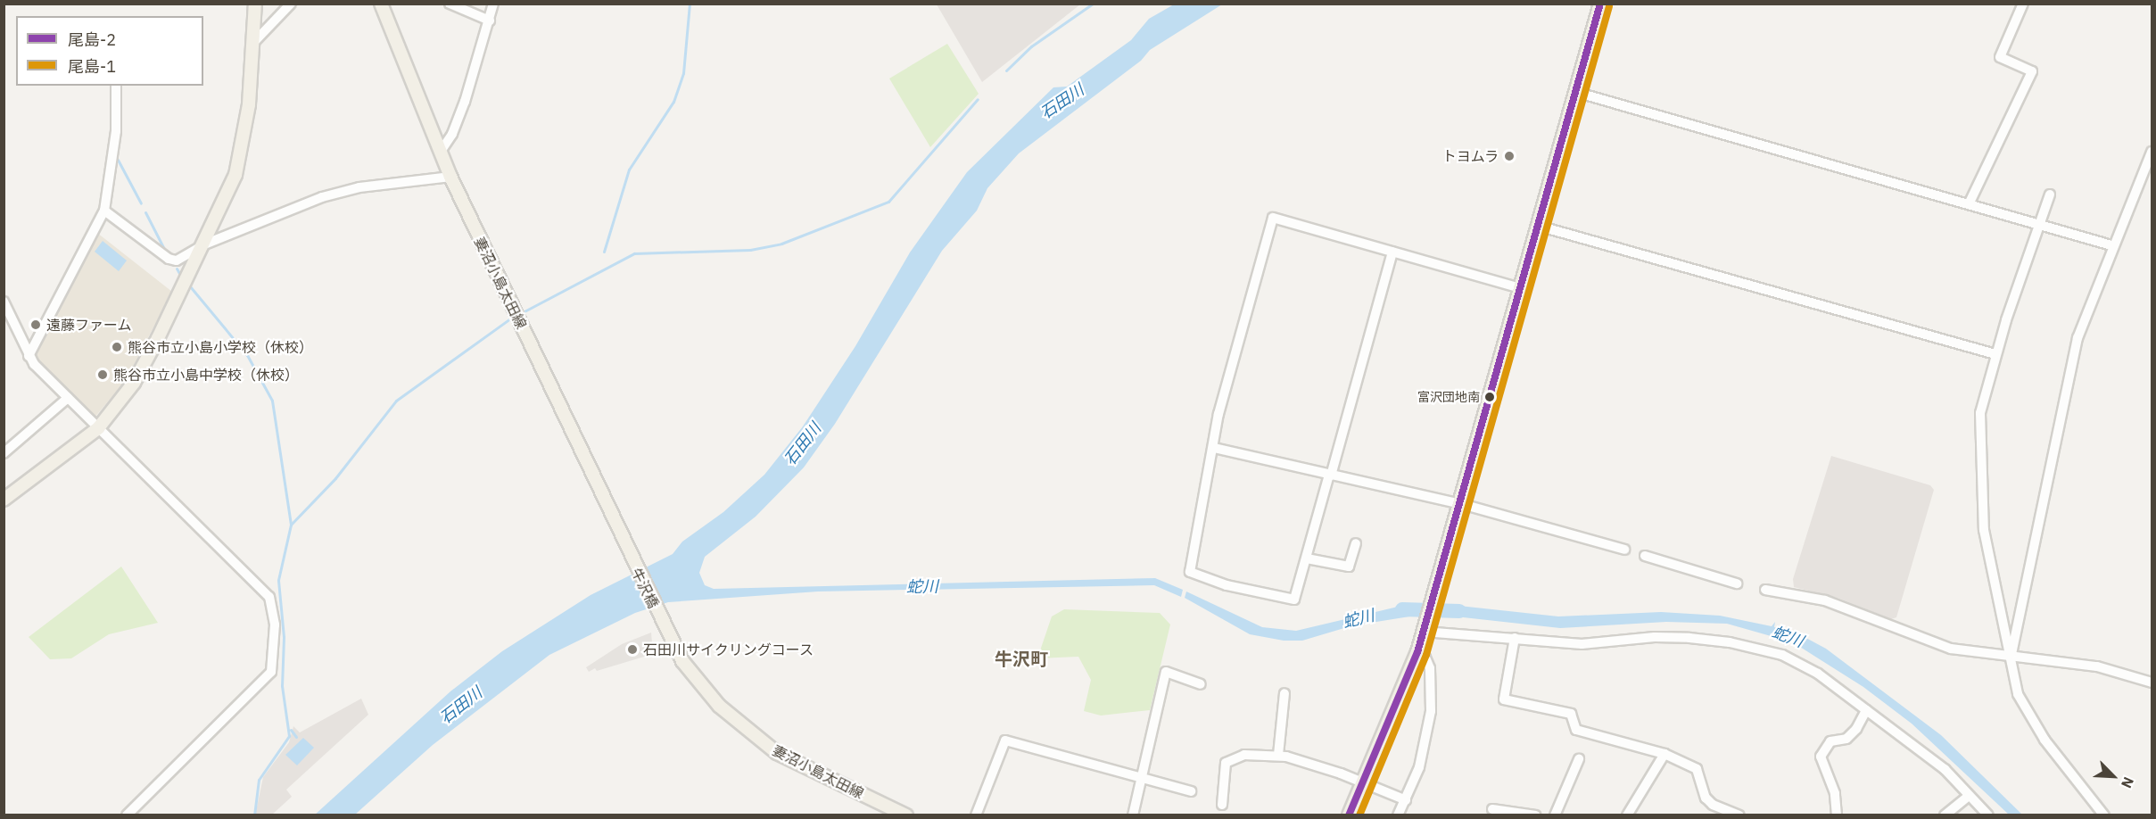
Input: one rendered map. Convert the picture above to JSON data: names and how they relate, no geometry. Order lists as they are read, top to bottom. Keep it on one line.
{"streets":{"main road":["妻沼小島太田線","牛沢橋"]},"crossings":[["妻沼小島太田線","牛沢橋"]],"districts":["牛沢町"],"water":["石田川","蛇川"],"places":["トヨムラ","遠藤ファーム","熊谷市立小島小学校（休校）","熊谷市立小島中学校（休校）","富沢団地南","石田川サイクリングコース"],"lines":["transit line 尾島-2","transit line 尾島-1"],"legend":["尾島-2","尾島-1"],"north":"bottom right"}
